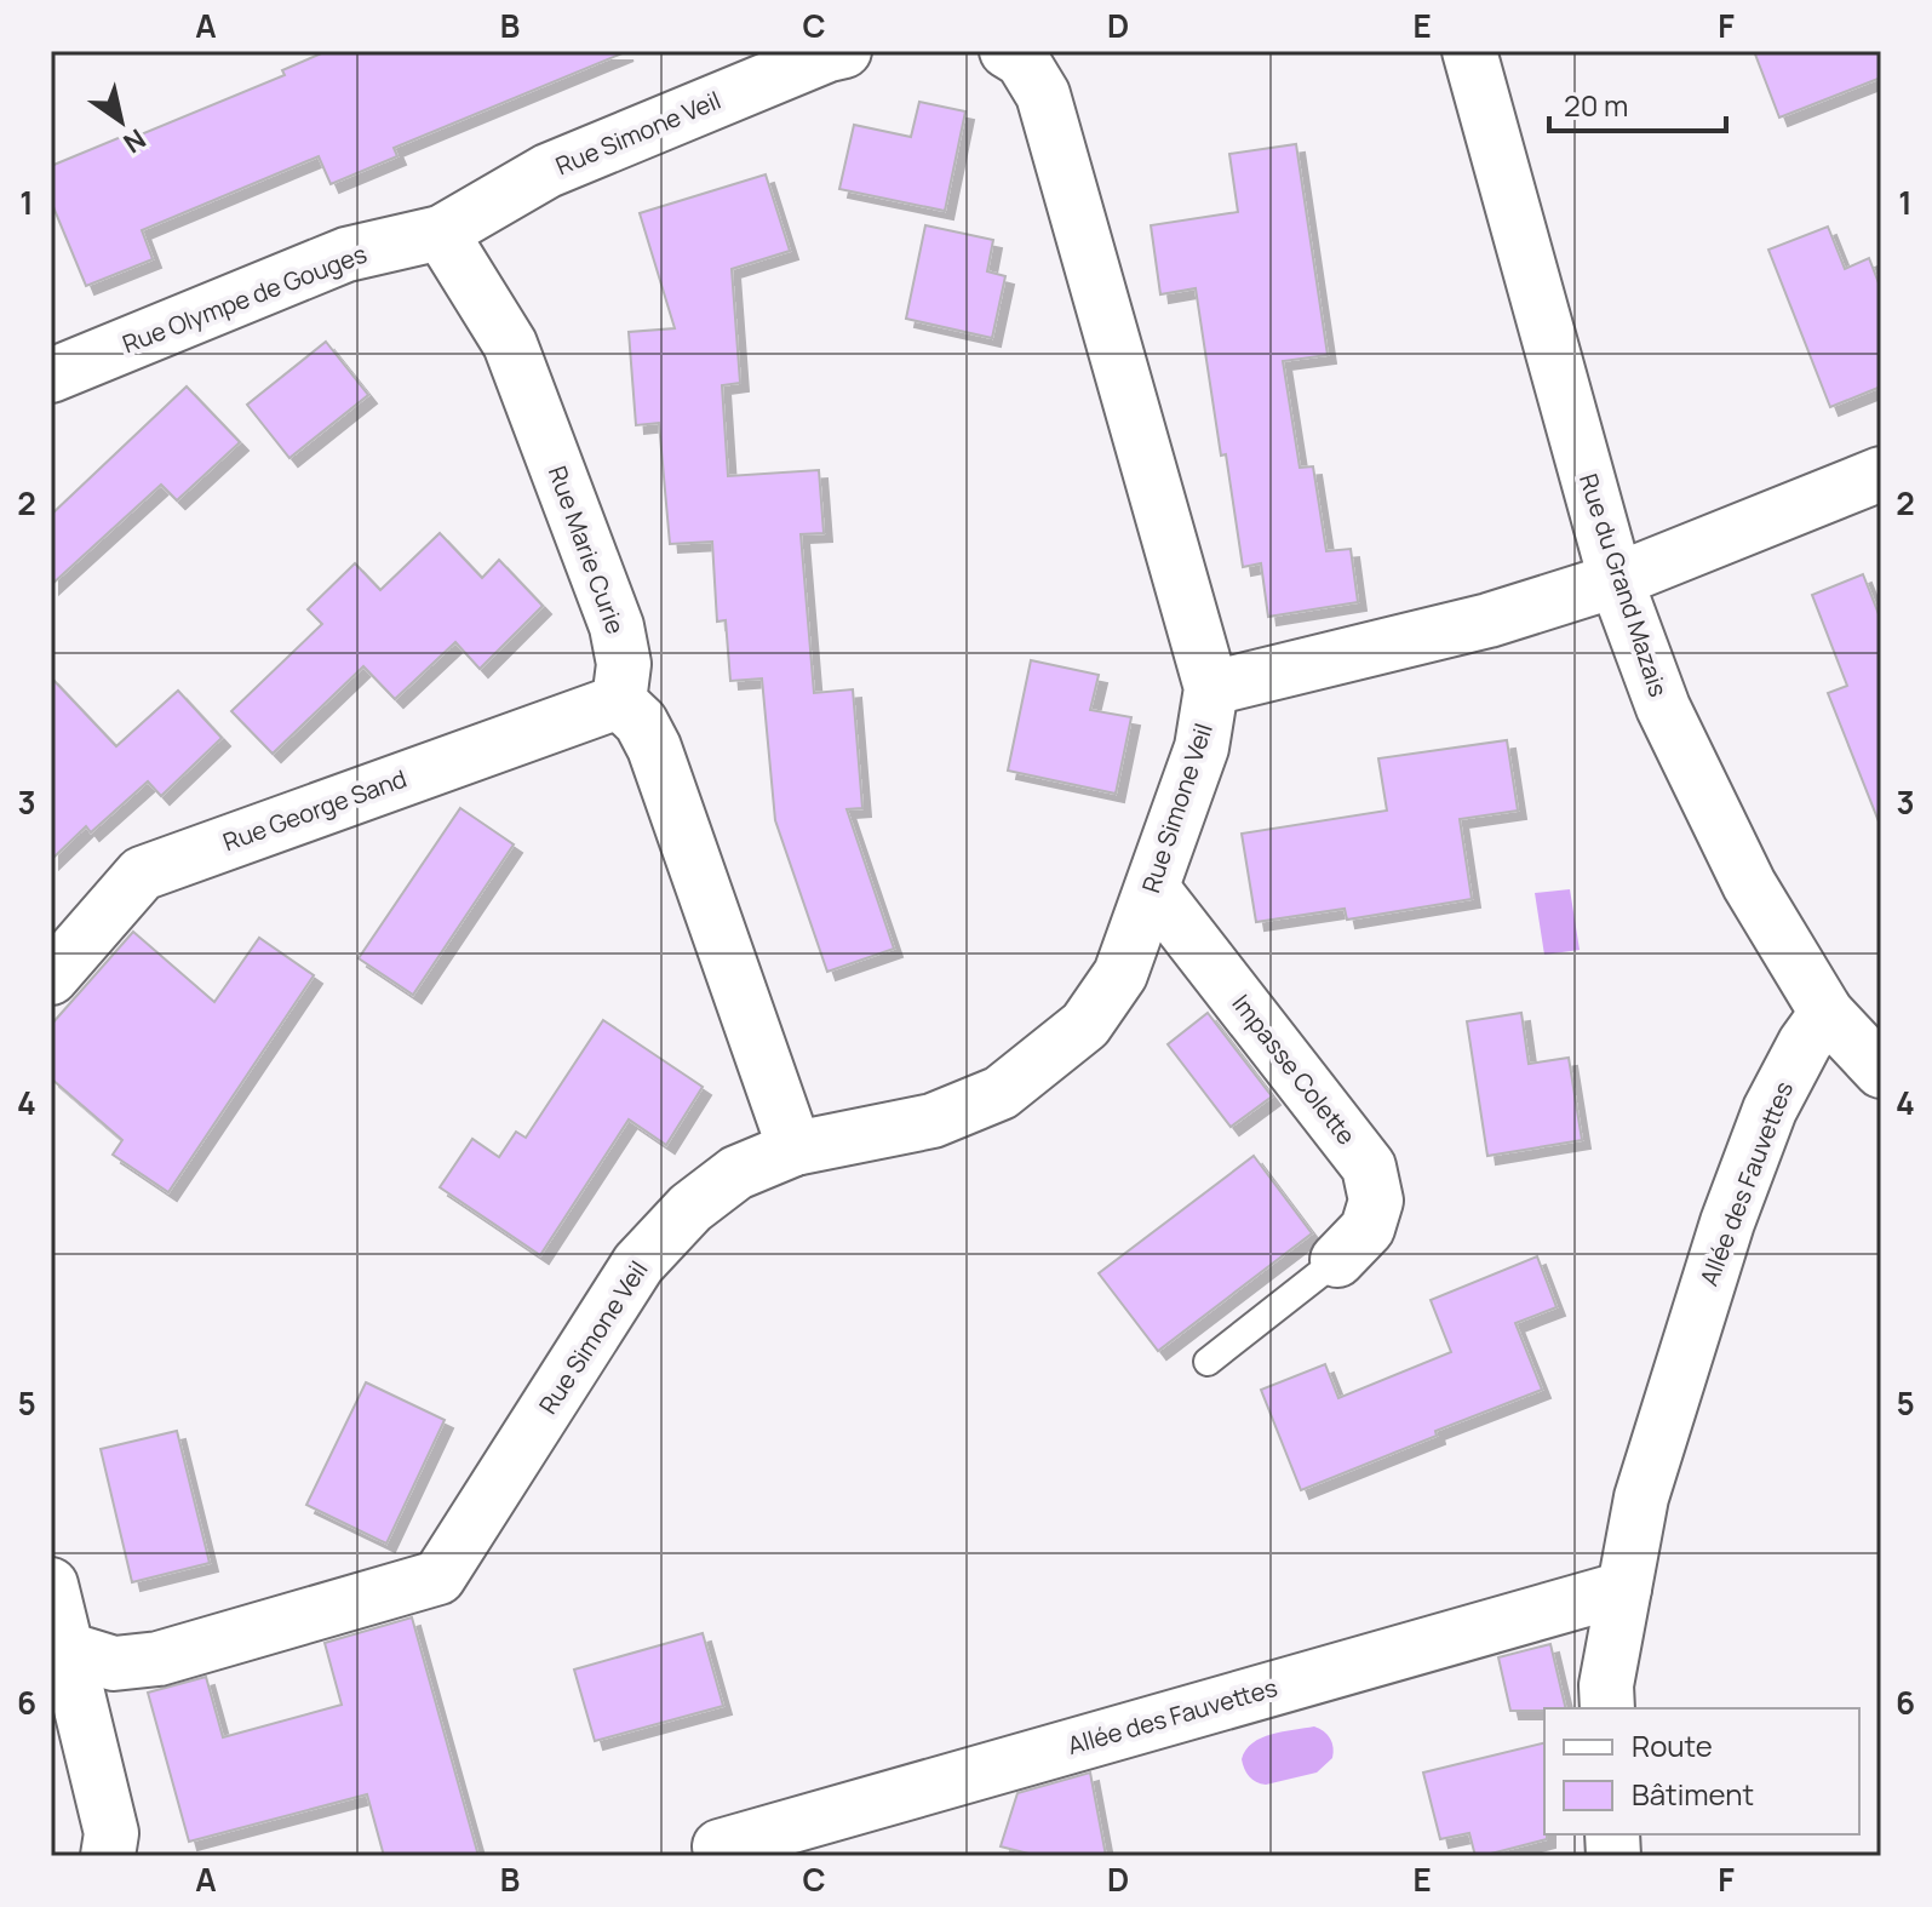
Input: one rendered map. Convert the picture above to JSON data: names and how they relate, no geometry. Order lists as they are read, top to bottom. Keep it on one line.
{"streets":{"street":["Rue Simone Veil","Rue Olympe de Gouges","Rue Marie Curie","Rue du Grand Mazais","Rue George Sand","Impasse Colette","Allée des Fauvettes"]},"crossings":[["Rue Simone Veil","Rue Olympe de Gouges"],["Rue Simone Veil","Rue Marie Curie"],["Rue Simone Veil","Impasse Colette"],["Rue Olympe de Gouges","Rue Marie Curie"],["Rue Marie Curie","Rue George Sand"],["Rue du Grand Mazais","Allée des Fauvettes"]],"legend":["Route","Bâtiment"],"scale_bar":"20 m","north":"bottom right","grid":{"columns":["A","B","C","D","E","F"],"rows":["1","2","3","4","5","6"]}}
